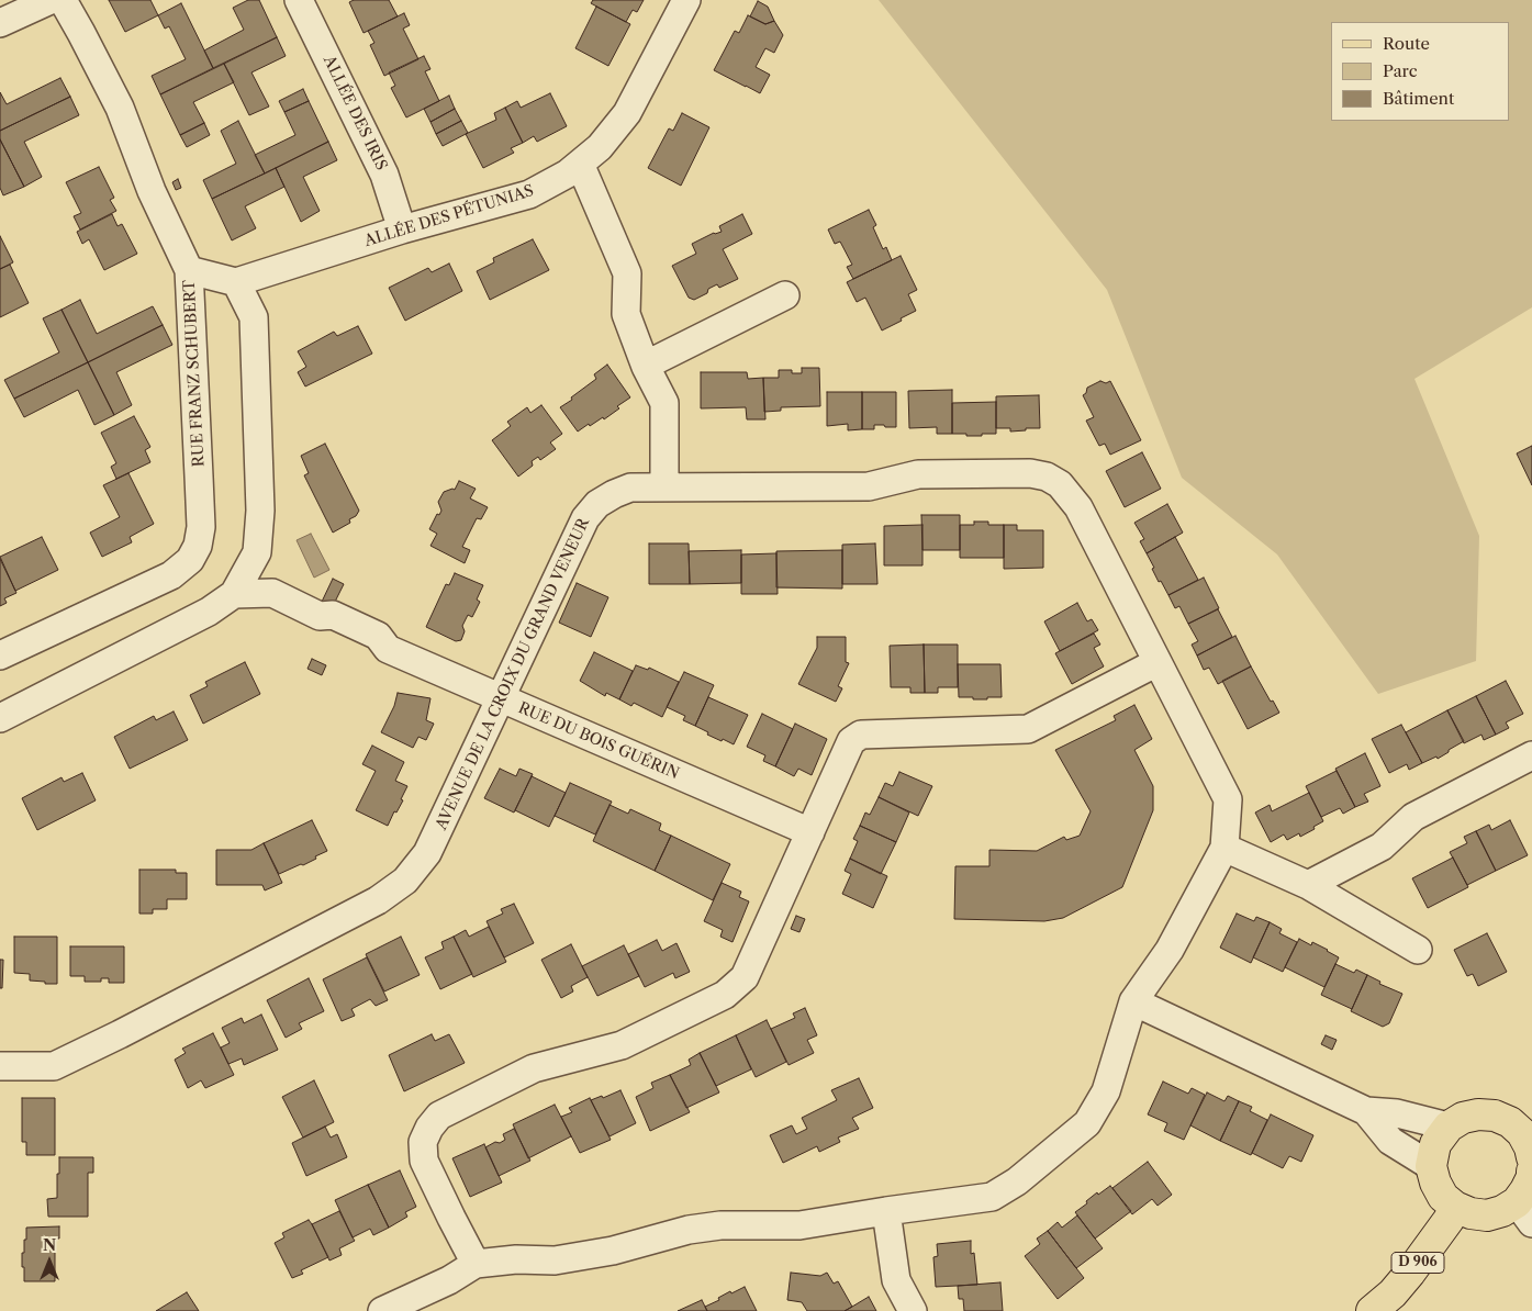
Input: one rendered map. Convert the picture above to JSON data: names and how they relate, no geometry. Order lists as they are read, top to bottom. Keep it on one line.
{"streets":{"main road":["D 906"],"street":["ALLÉE DES IRIS","ALLÉE DES PÉTUNIAS","RUE FRANZ SCHUBERT","AVENUE DE LA CROIX DU GRAND VENEUR","RUE DU BOIS GUÉRIN"]},"crossings":[["ALLÉE DES IRIS","ALLÉE DES PÉTUNIAS"],["AVENUE DE LA CROIX DU GRAND VENEUR","RUE DU BOIS GUÉRIN"]],"legend":["Route","Parc","Bâtiment"],"north":"top"}
